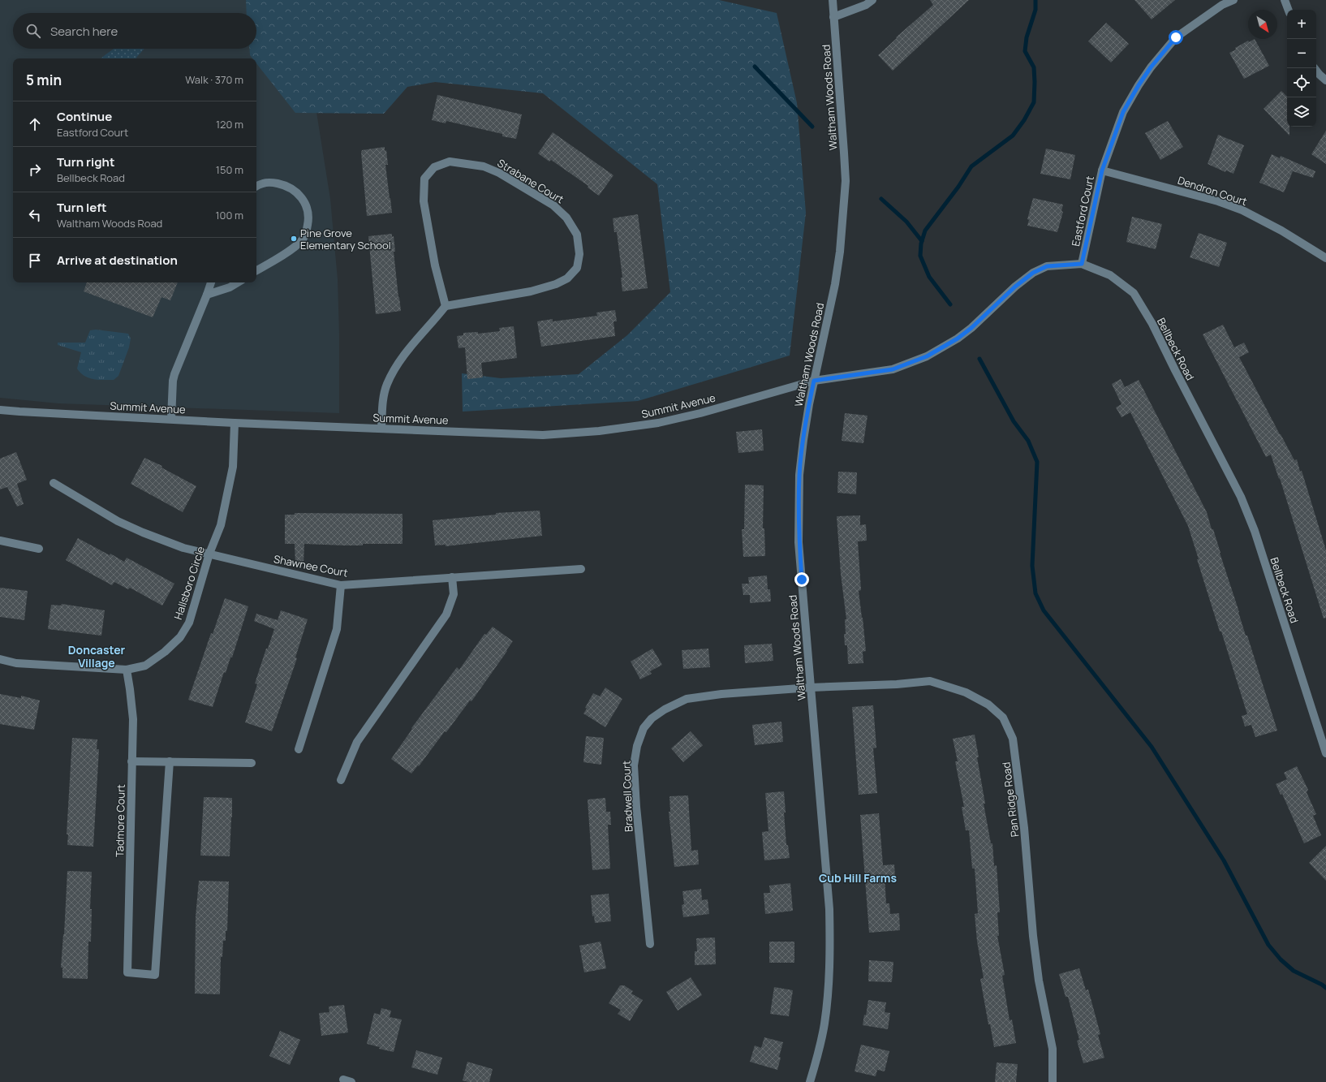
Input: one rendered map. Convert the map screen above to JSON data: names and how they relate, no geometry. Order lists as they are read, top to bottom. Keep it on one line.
{"streets":{"street":["Waltham Woods Road","Strabane Court","Dendron Court","Eastford Court","Bellbeck Road","Summit Avenue","Shawnee Court","Hallsboro Circle","Bradwell Court","Pan Ridge Road","Tadmore Court"]},"crossings":[["Waltham Woods Road","Bellbeck Road"],["Waltham Woods Road","Summit Avenue"],["Waltham Woods Road","Bradwell Court"],["Waltham Woods Road","Pan Ridge Road"],["Dendron Court","Eastford Court"],["Eastford Court","Bellbeck Road"],["Bellbeck Road","Summit Avenue"],["Summit Avenue","Hallsboro Circle"],["Shawnee Court","Hallsboro Circle"],["Hallsboro Circle","Tadmore Court"],["Bradwell Court","Pan Ridge Road"]],"districts":["Doncaster Village","Cub Hill Farms"],"places":["Pine Grove Elementary School"],"north":"bottom right","page":{"map_buttons":["+","−"],"search":"Search here","heading":["5 min","Walk · 370 m"],"list":[["Continue","Eastford Court","120 m"],["Turn right","Bellbeck Road","150 m"],["Turn left","Waltham Woods Road","100 m"],"Arrive at destination"]}}
